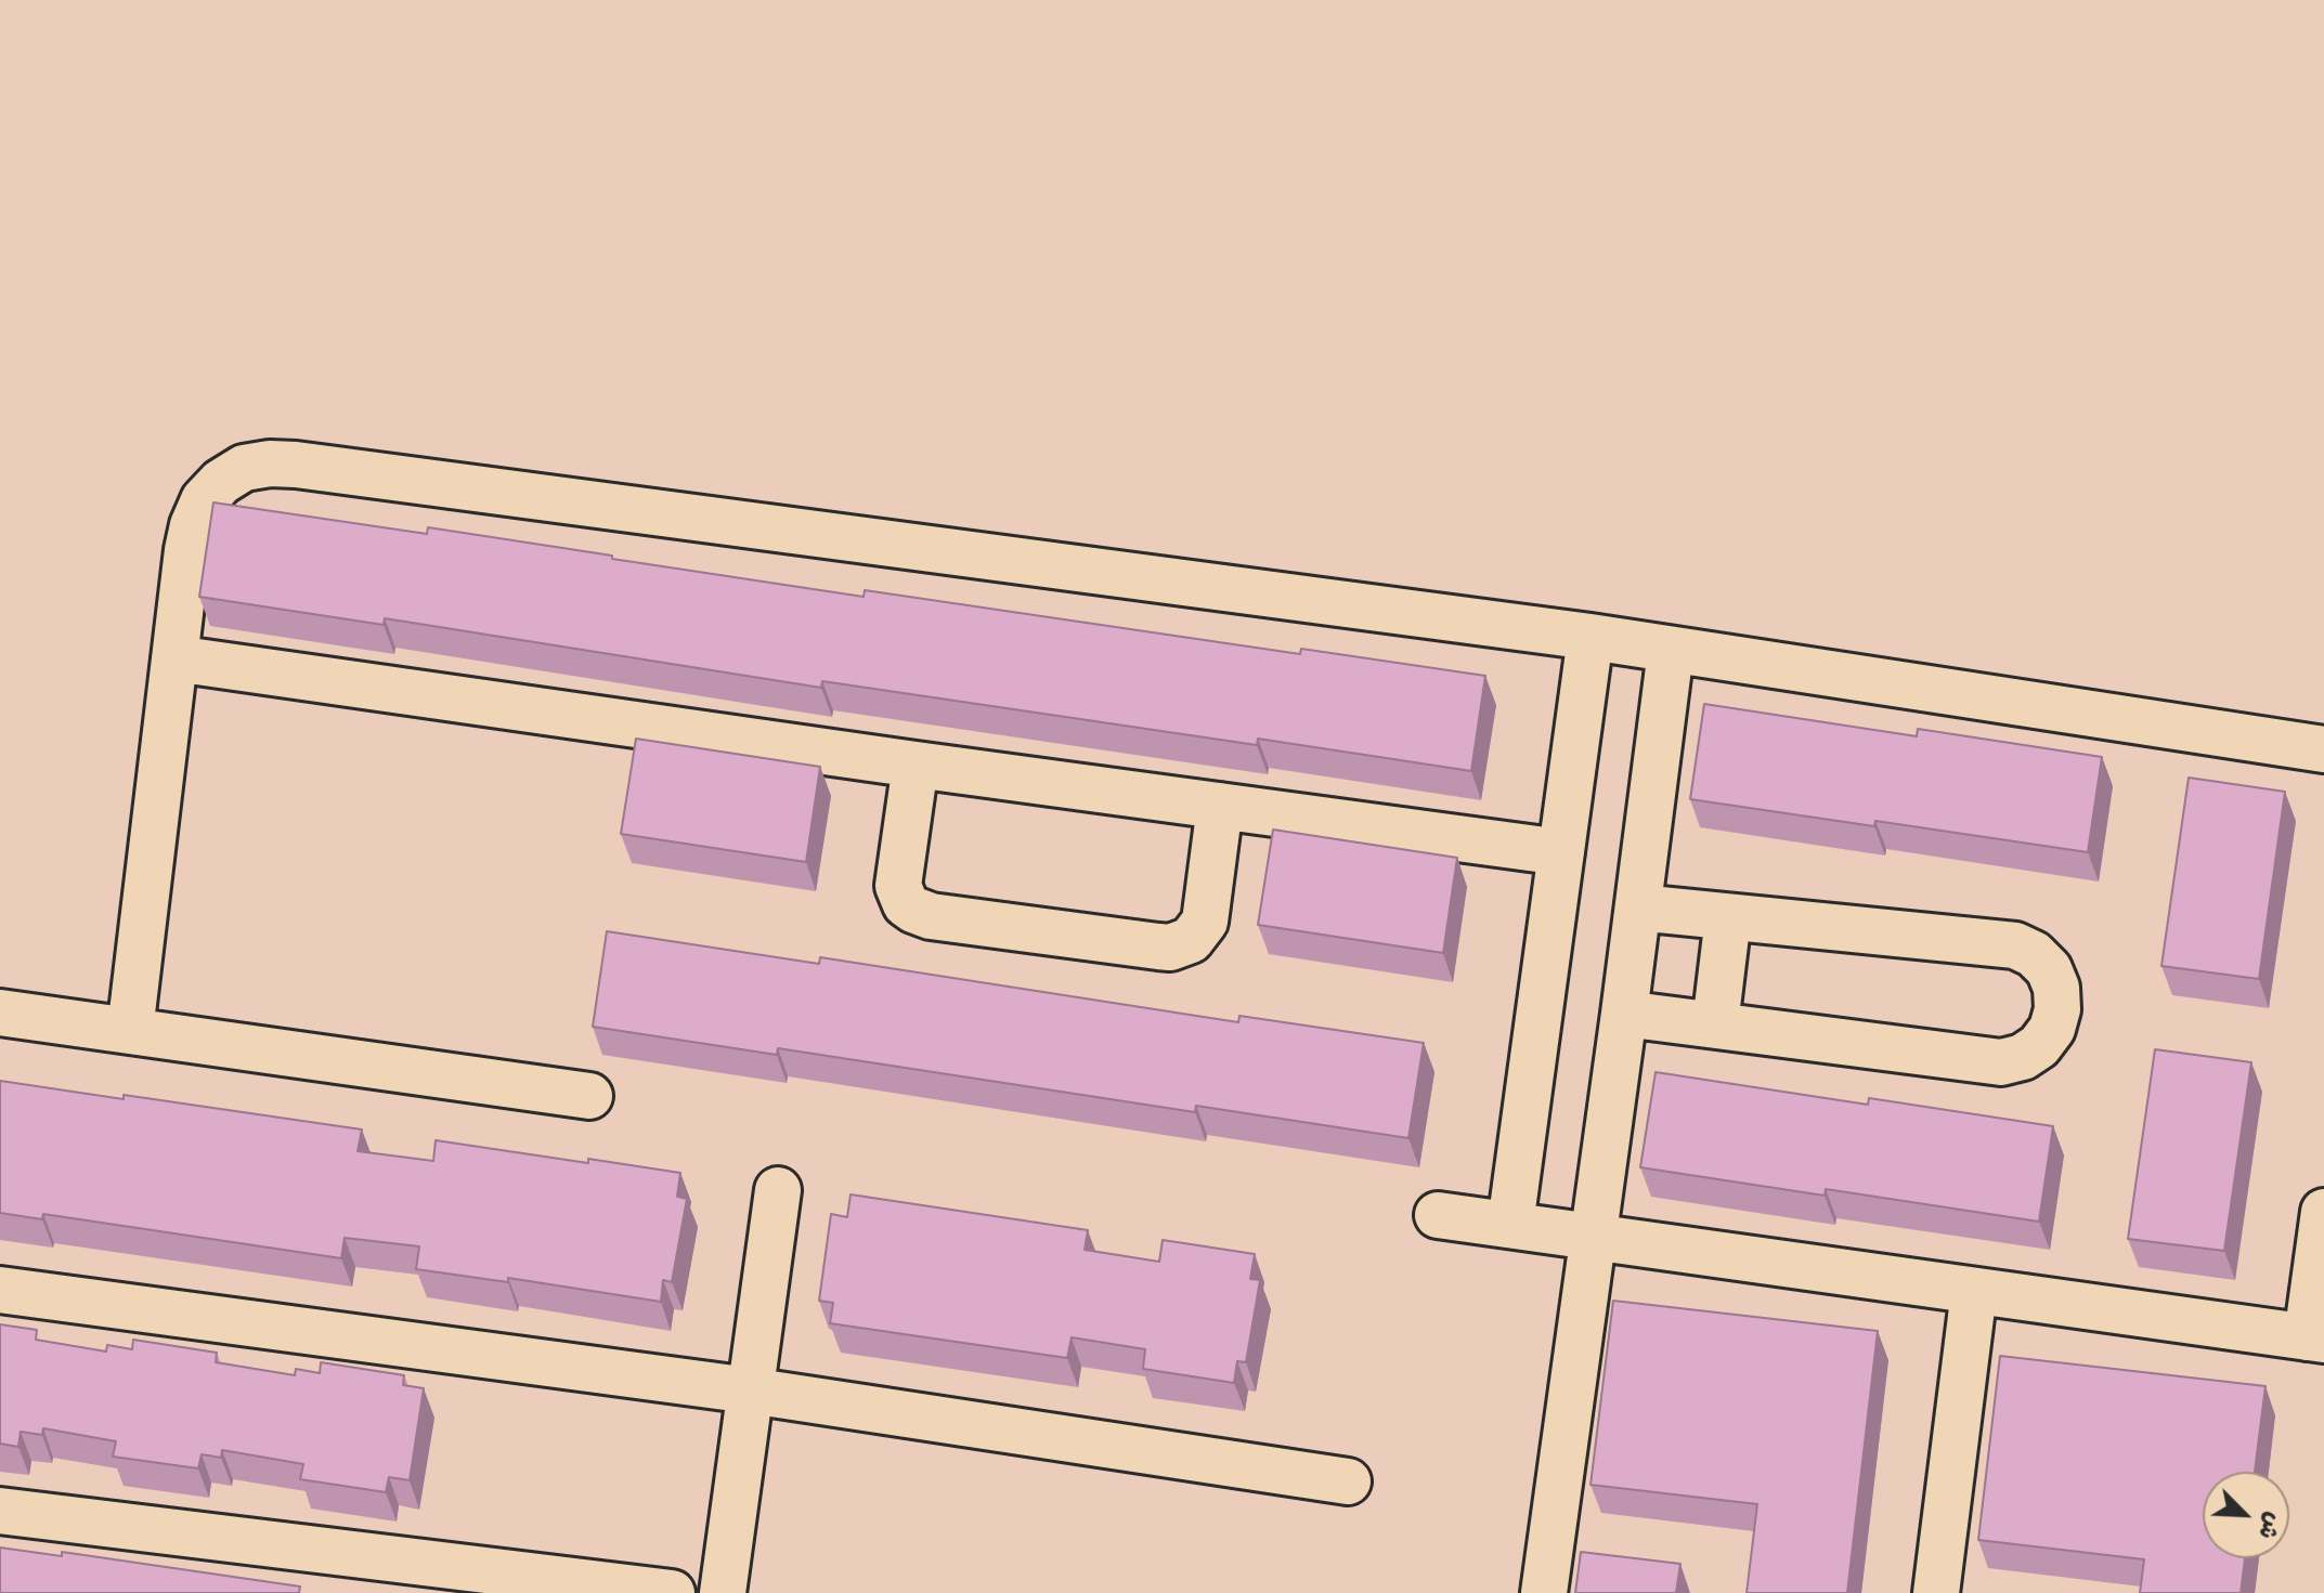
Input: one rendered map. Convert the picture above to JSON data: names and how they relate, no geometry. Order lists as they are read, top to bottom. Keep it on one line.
{"north":"bottom right"}
